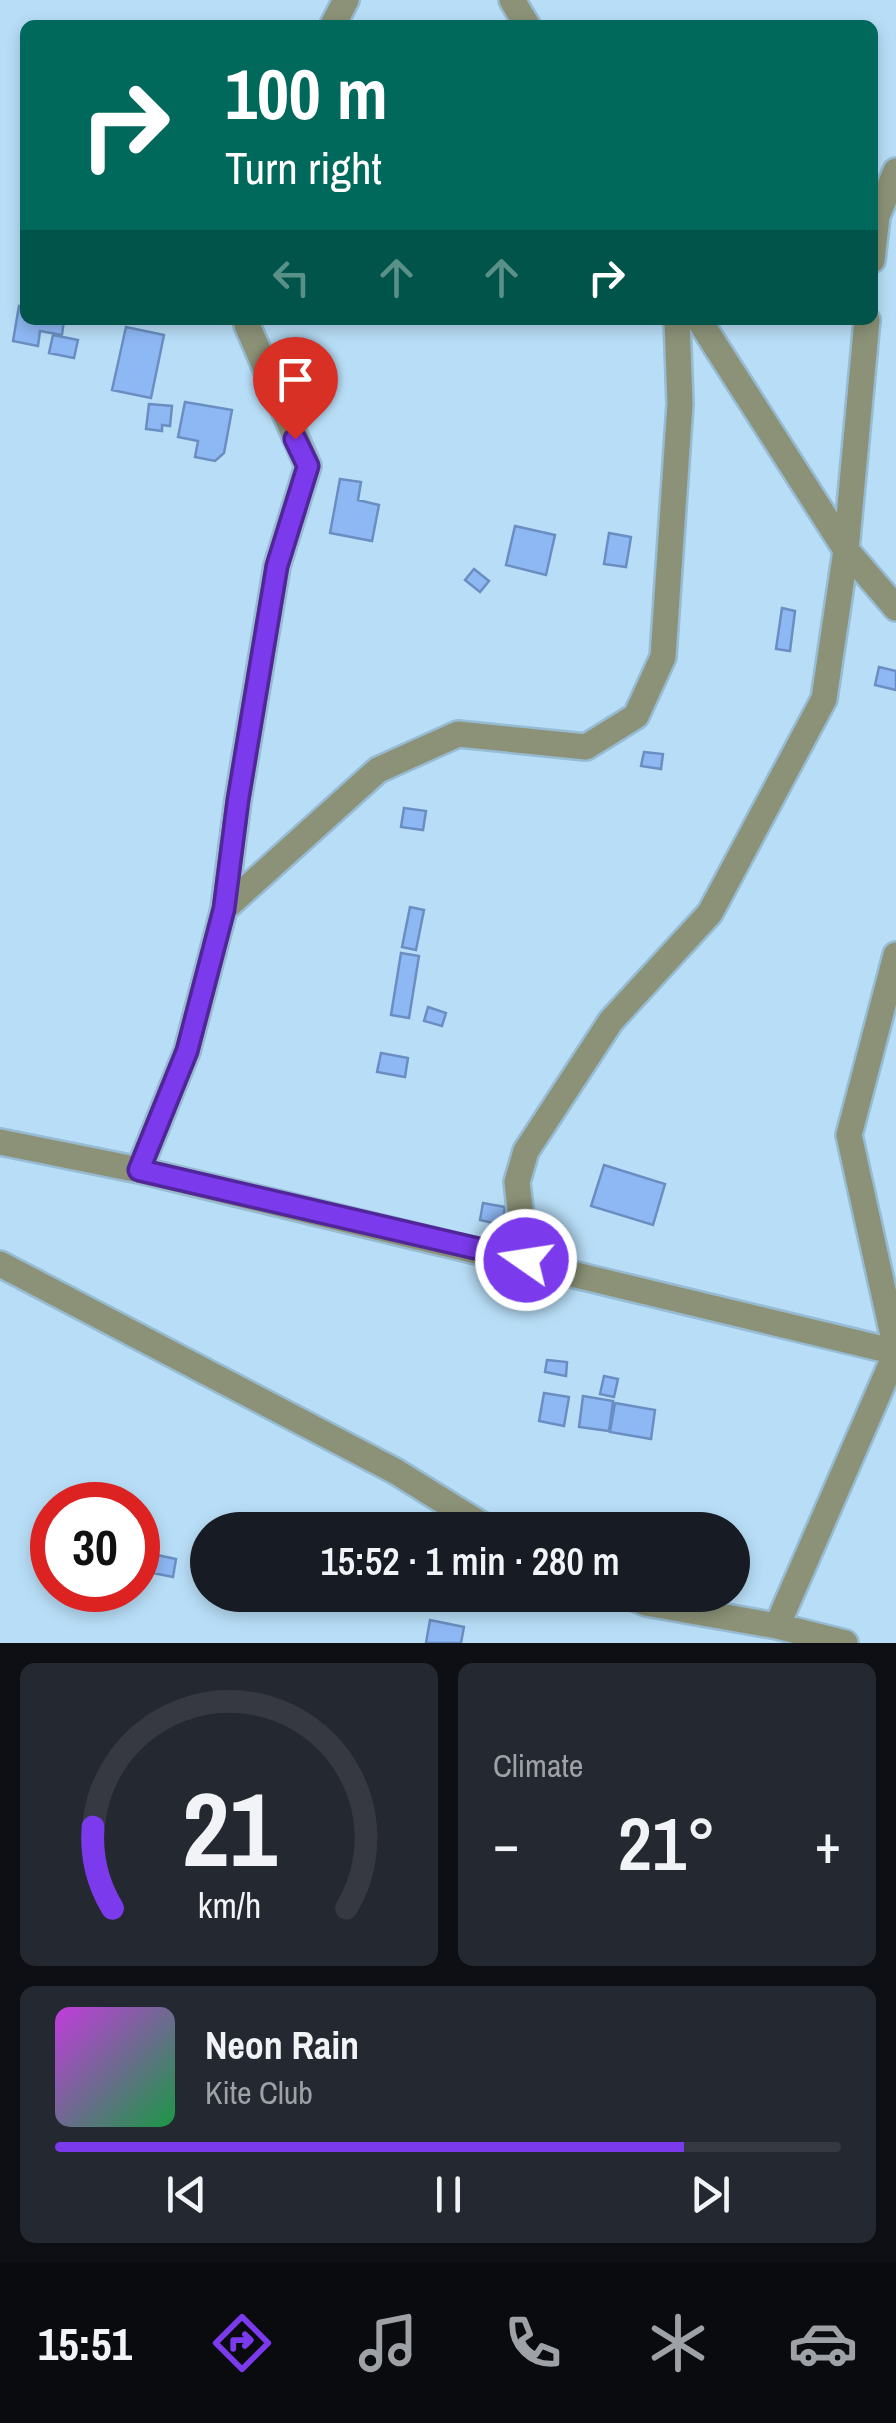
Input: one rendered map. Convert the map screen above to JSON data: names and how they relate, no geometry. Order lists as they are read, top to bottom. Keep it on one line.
{"page":{"turn":["100 m","Turn right"],"limit":"30","trip":"15:52 · 1 min · 280 m","tile":"Climate","heat":["−","21°","+"],"song":["Neon Rain","Kite Club"],"tabs":"15:51","gauge":["21","km/h"]}}
